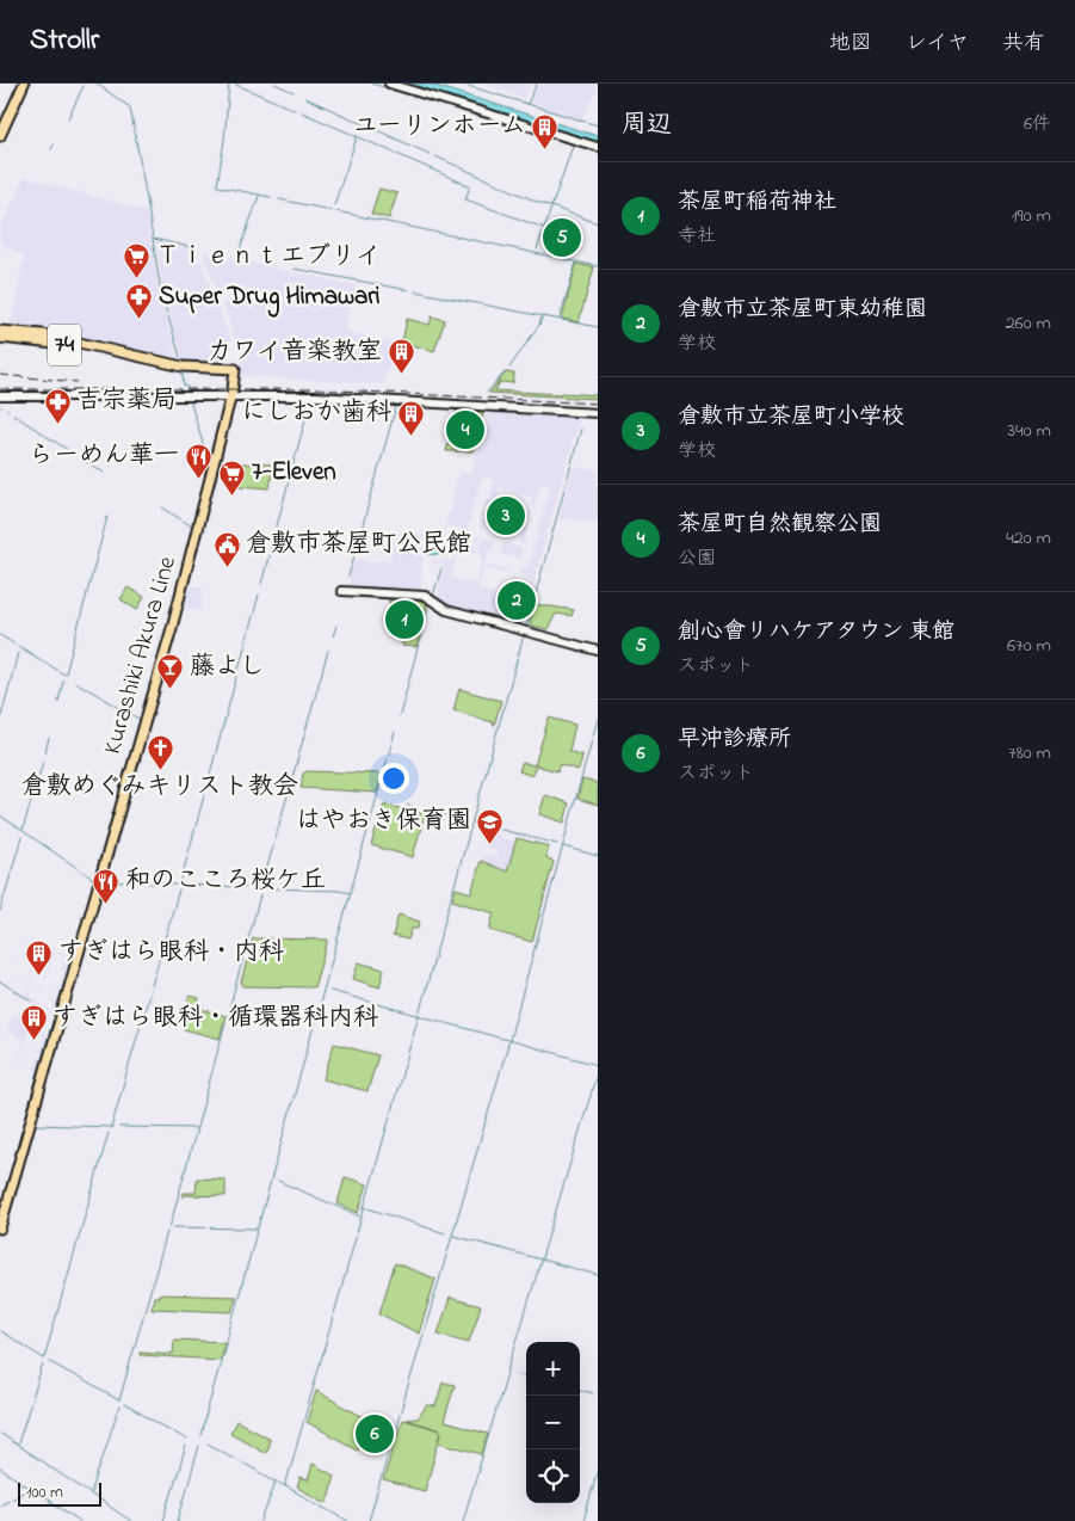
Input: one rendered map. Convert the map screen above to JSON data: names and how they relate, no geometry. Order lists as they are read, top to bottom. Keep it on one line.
{"streets":{"main road":["74","Kurashiki Akura Line"]},"places":{"building":["ユーリンホーム","カワイ音楽教室","にしおか歯科","すぎはら眼科・内科","すぎはら眼科・循環器科内科"],"supermarket":["Ｔｉｅｎｔエブリイ","7-Eleven"],"pharmacy":["Super Drug Himawari","吉宗薬局"],"restaurant":["らーめん華一","和のこころ桜ケ丘"],"public building":["倉敷市茶屋町公民館"],"bar":["藤よし"],"church":["倉敷めぐみキリスト教会"],"school or university":["はやおき保育園"]},"scale_bar":"100 m","page":{"header":"Strollr","nav":["地図","レイヤ","共有"],"heading":["周辺","6件"],"list":[{"mark":"1","name":"茶屋町稲荷神社","note":"寺社","value":"190 m"},{"mark":"2","name":"倉敷市立茶屋町東幼稚園","note":"学校","value":"260 m"},{"mark":"3","name":"倉敷市立茶屋町小学校","note":"学校","value":"340 m"},{"mark":"4","name":"茶屋町自然観察公園","note":"公園","value":"420 m"},{"mark":"5","name":"創心會リハケアタウン 東館","note":"スポット","value":"670 m"},{"mark":"6","name":"早沖診療所","note":"スポット","value":"780 m"}],"pins":["5","4","3","2","1","6"],"map_buttons":["+","−"],"scale":"100 m"}}
